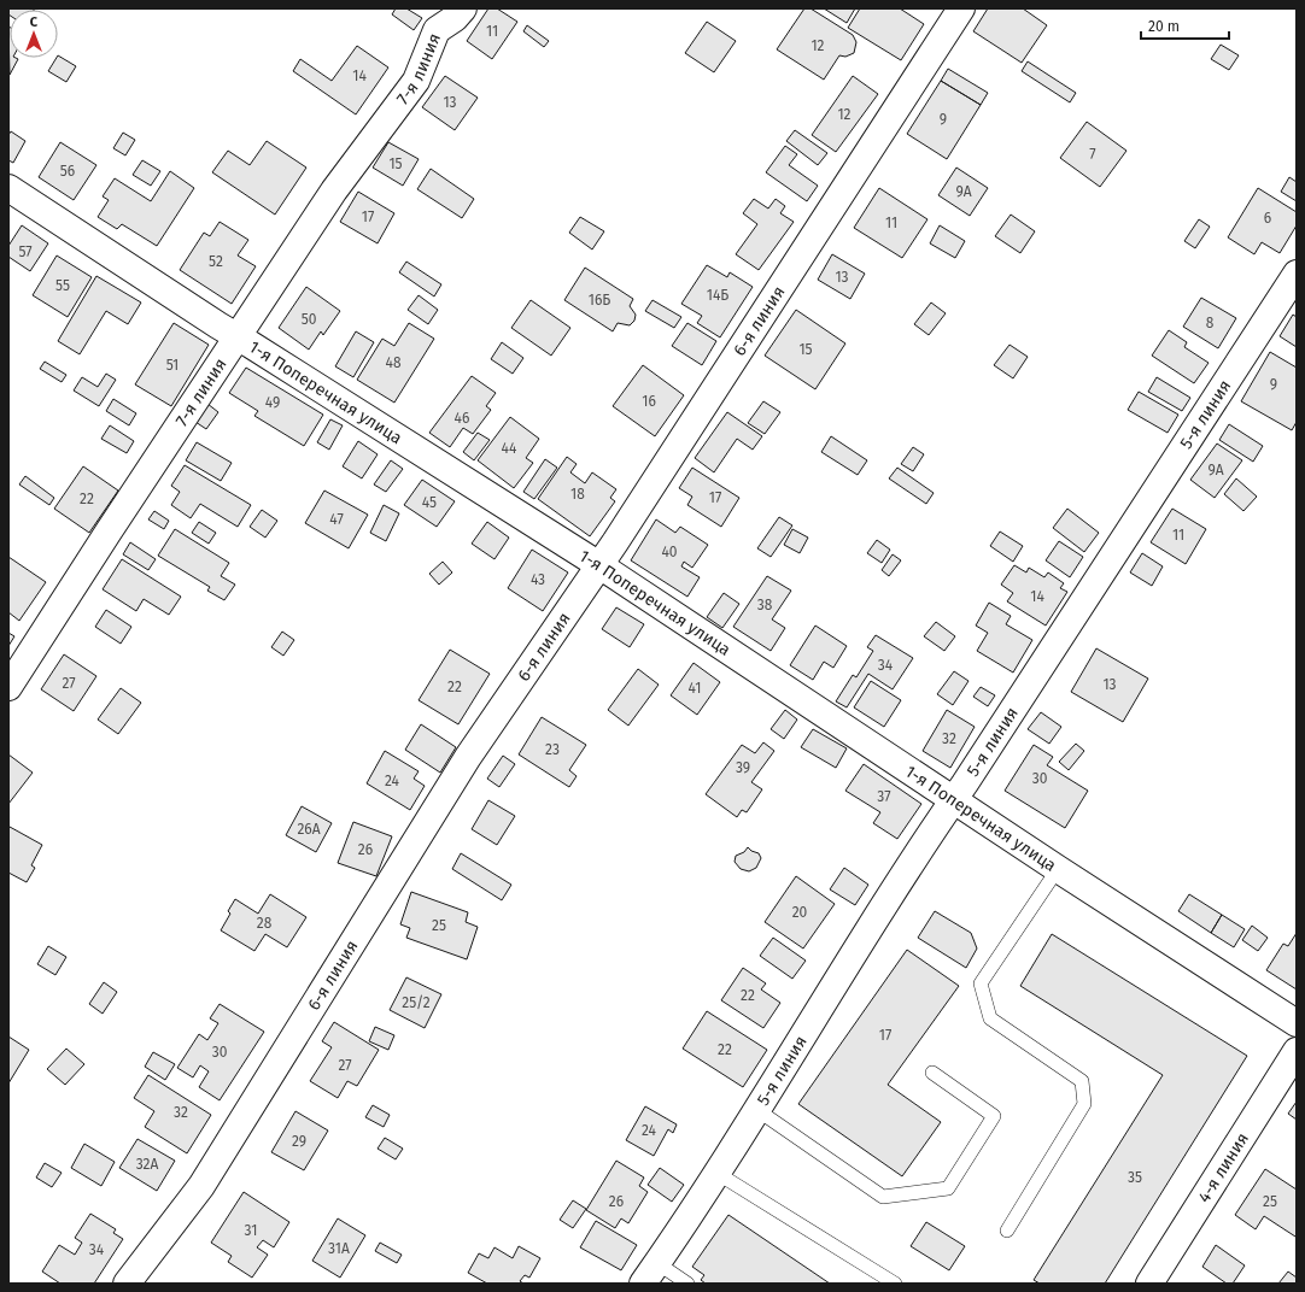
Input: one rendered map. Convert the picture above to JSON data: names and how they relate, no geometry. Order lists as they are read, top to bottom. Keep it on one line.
{"streets":{"street":["7-я линия","6-я линия","1-я Поперечная улица","5-я линия","4-я линия"]},"crossings":[["7-я линия","1-я Поперечная улица"],["6-я линия","1-я Поперечная улица"],["1-я Поперечная улица","5-я линия"]],"house_numbers":["11","12","14","13","12","9","7","15","56","9А","17","6","11","57","52","13","55","14Б","16Б","50","8","15","48","51","9","16","49","46","44","9А","18","17","22","45","47","11","40","43","14","38","34","27","13","22","41","32","23","39","30","24","37","26А","26","20","28","25","22","25/2","17","22","30","27","32","24","29","32А","35","26","25","31","31А","34"],"scale_bar":"20 m","north":"top"}
